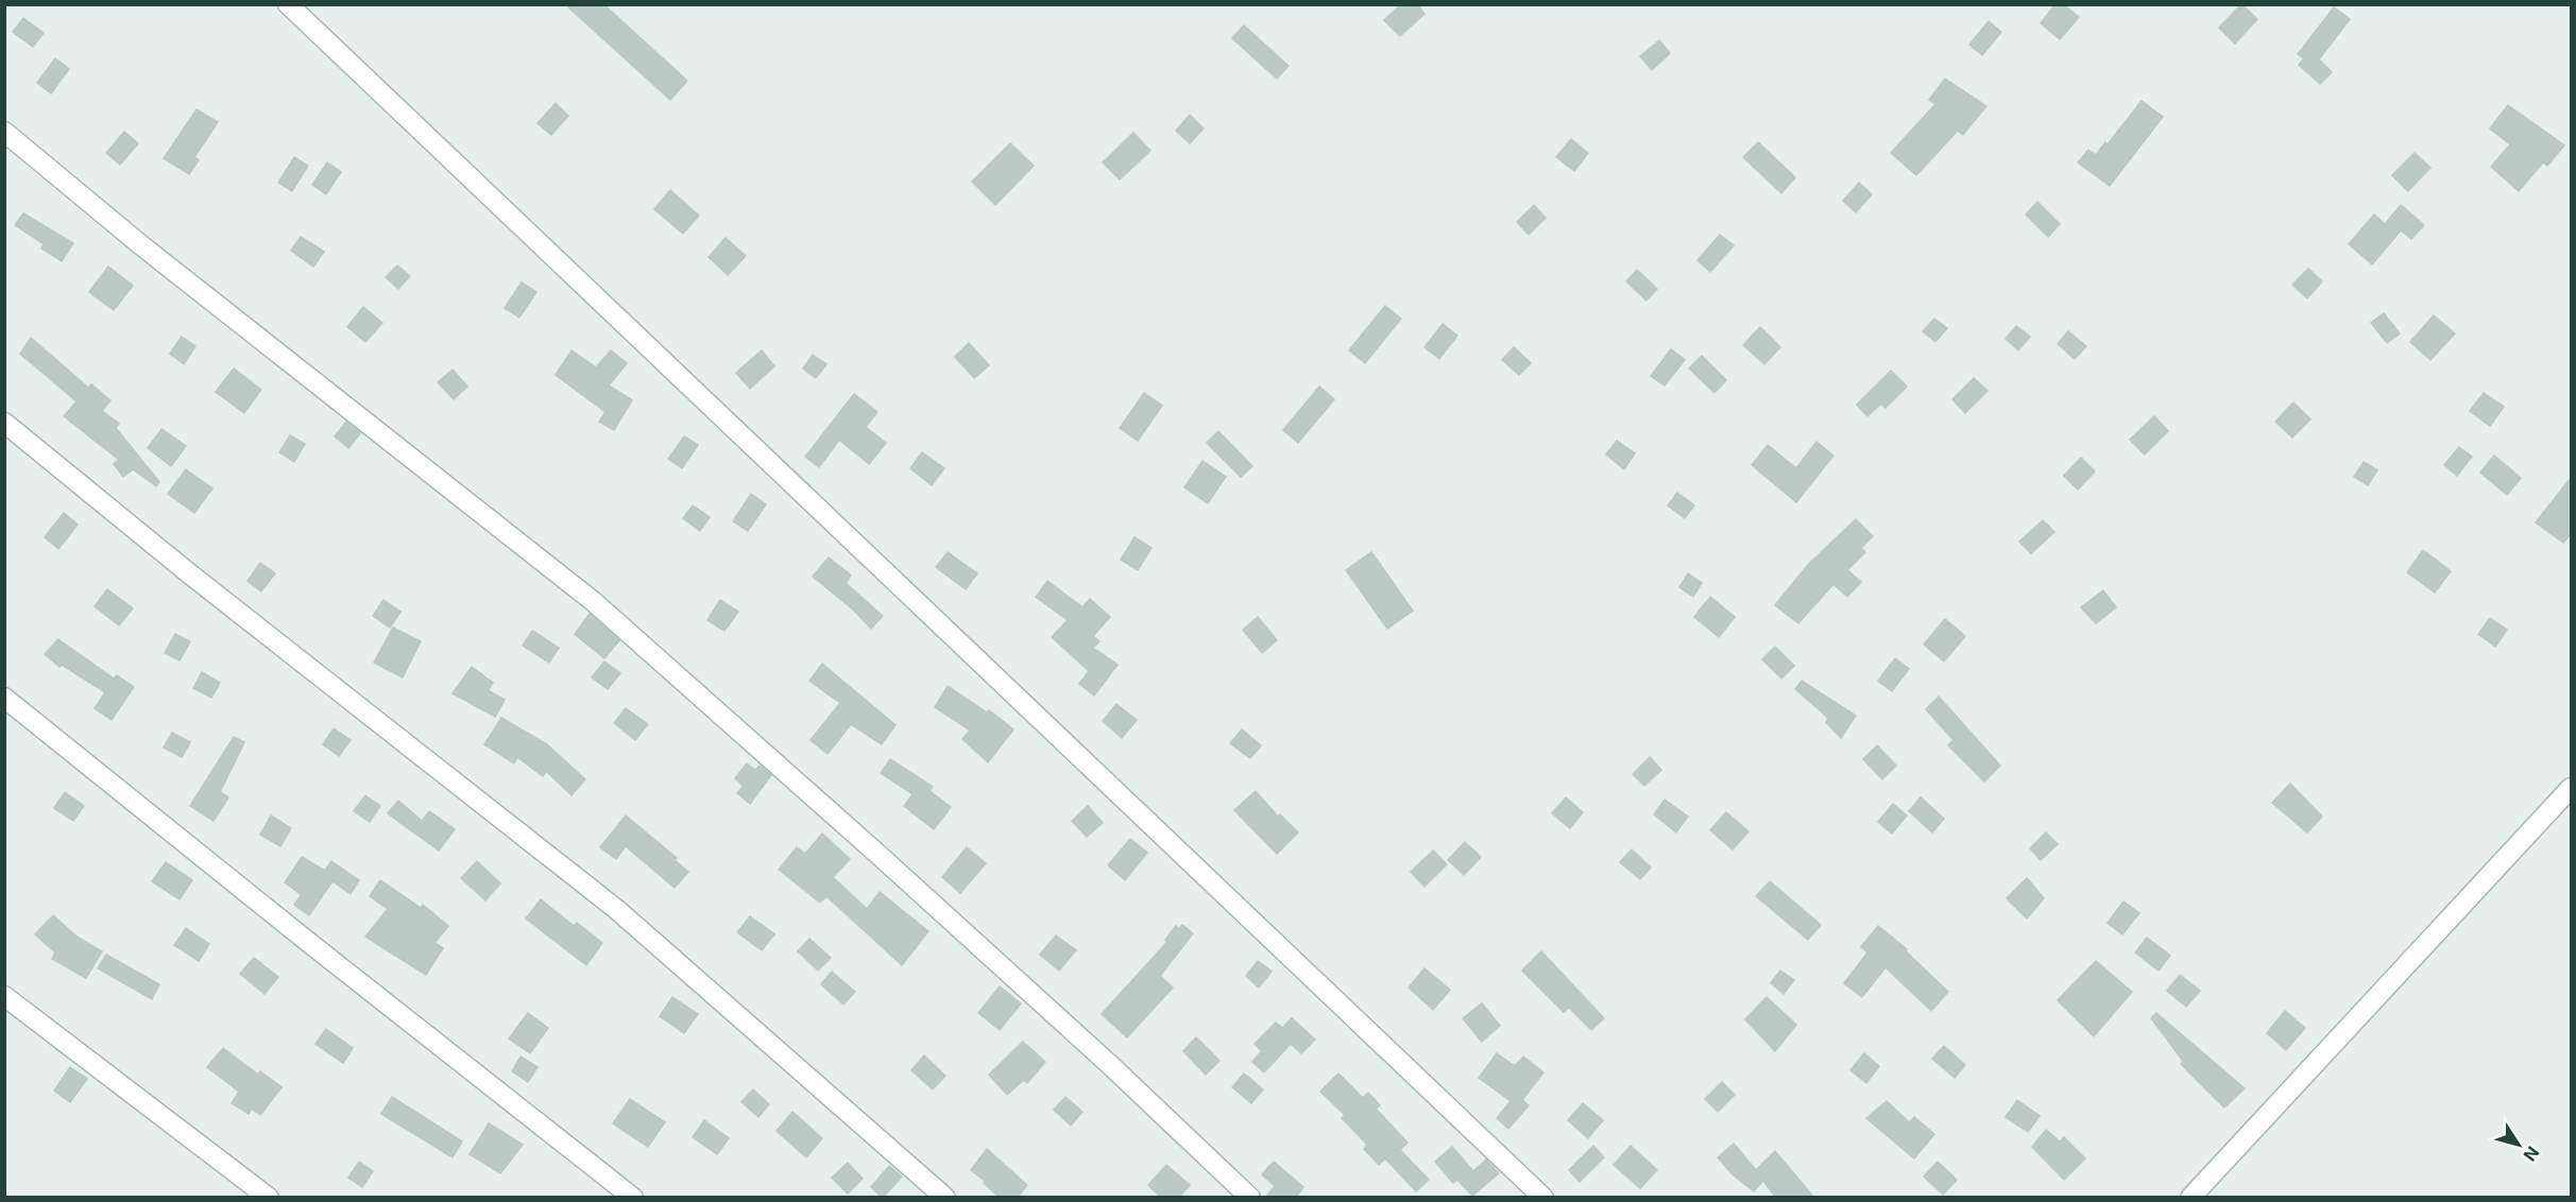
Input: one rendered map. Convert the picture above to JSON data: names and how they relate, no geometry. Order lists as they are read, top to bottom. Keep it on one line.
{"north":"bottom right"}
